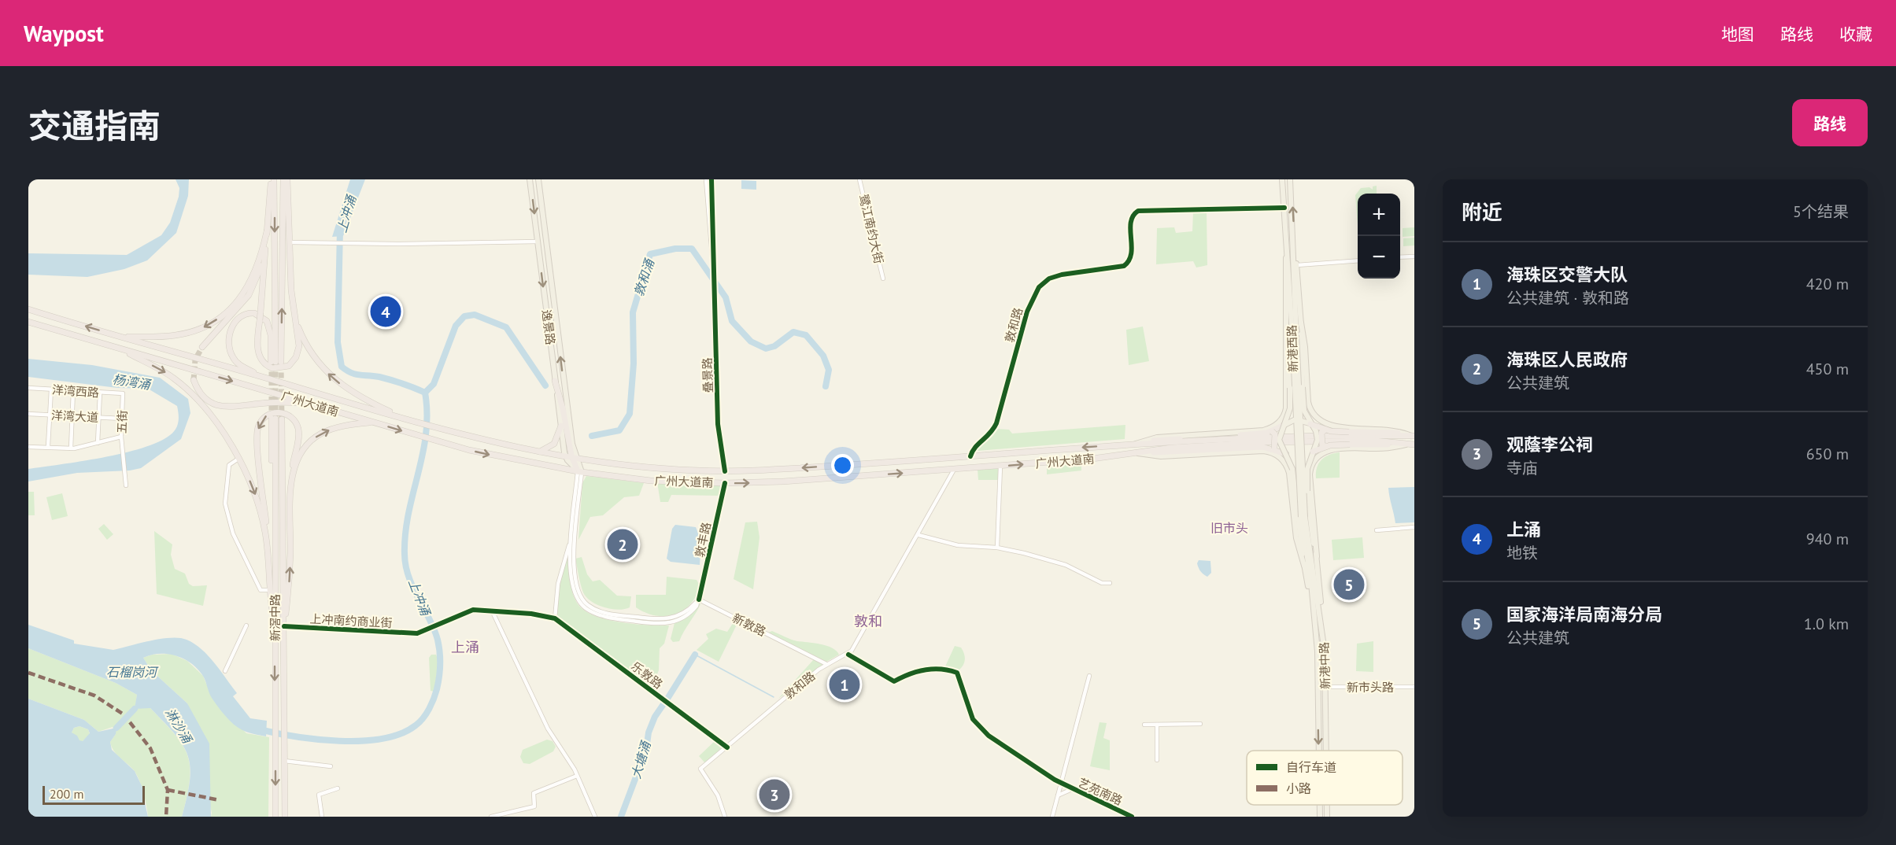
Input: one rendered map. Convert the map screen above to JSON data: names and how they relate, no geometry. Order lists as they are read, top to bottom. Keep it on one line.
{"streets":{"highway":["广州大道南","新滘中路"],"main road":["逸景路","新港西路","新港中路"],"street":["鹭江南约大街","敦和路","叠景路","洋湾西路","洋湾大道","五街","敦丰路","上冲南约商业街","新敦路","乐敦路","新市头路","艺苑南路"]},"crossings":[["敦和路","新港西路"],["敦和路","广州大道南"],["敦和路","新敦路"],["敦和路","乐敦路"],["敦和路","艺苑南路"],["逸景路","广州大道南"],["新港西路","新港中路"],["叠景路","广州大道南"],["洋湾西路","五街"],["广州大道南","敦丰路"],["洋湾大道","五街"],["敦丰路","新敦路"],["新港中路","新市头路"]],"districts":["旧市头","敦和","上涌"],"water":["上冲涌","敦和涌","杨湾涌","石榴岗河","淋沙涌","大塘涌"],"legend":["自行车道","小路"],"scale_bar":"200 m","page":{"header":"Waypost","nav":["地图","路线","收藏"],"title":"交通指南","buttons":"路线","heading":["附近","5个结果"],"map_buttons":["+","−"],"list":[{"mark":"1","name":"海珠区交警大队","note":"公共建筑 · 敦和路","value":"420 m"},{"mark":"2","name":"海珠区人民政府","note":"公共建筑","value":"450 m"},{"mark":"3","name":"观蔭李公祠","note":"寺庙","value":"650 m"},{"mark":"4","name":"上涌","note":"地铁","value":"940 m"},{"mark":"5","name":"国家海洋局南海分局","note":"公共建筑","value":"1.0 km"}],"pins":["4","2","5","1","3"],"scale":"200 m"}}
